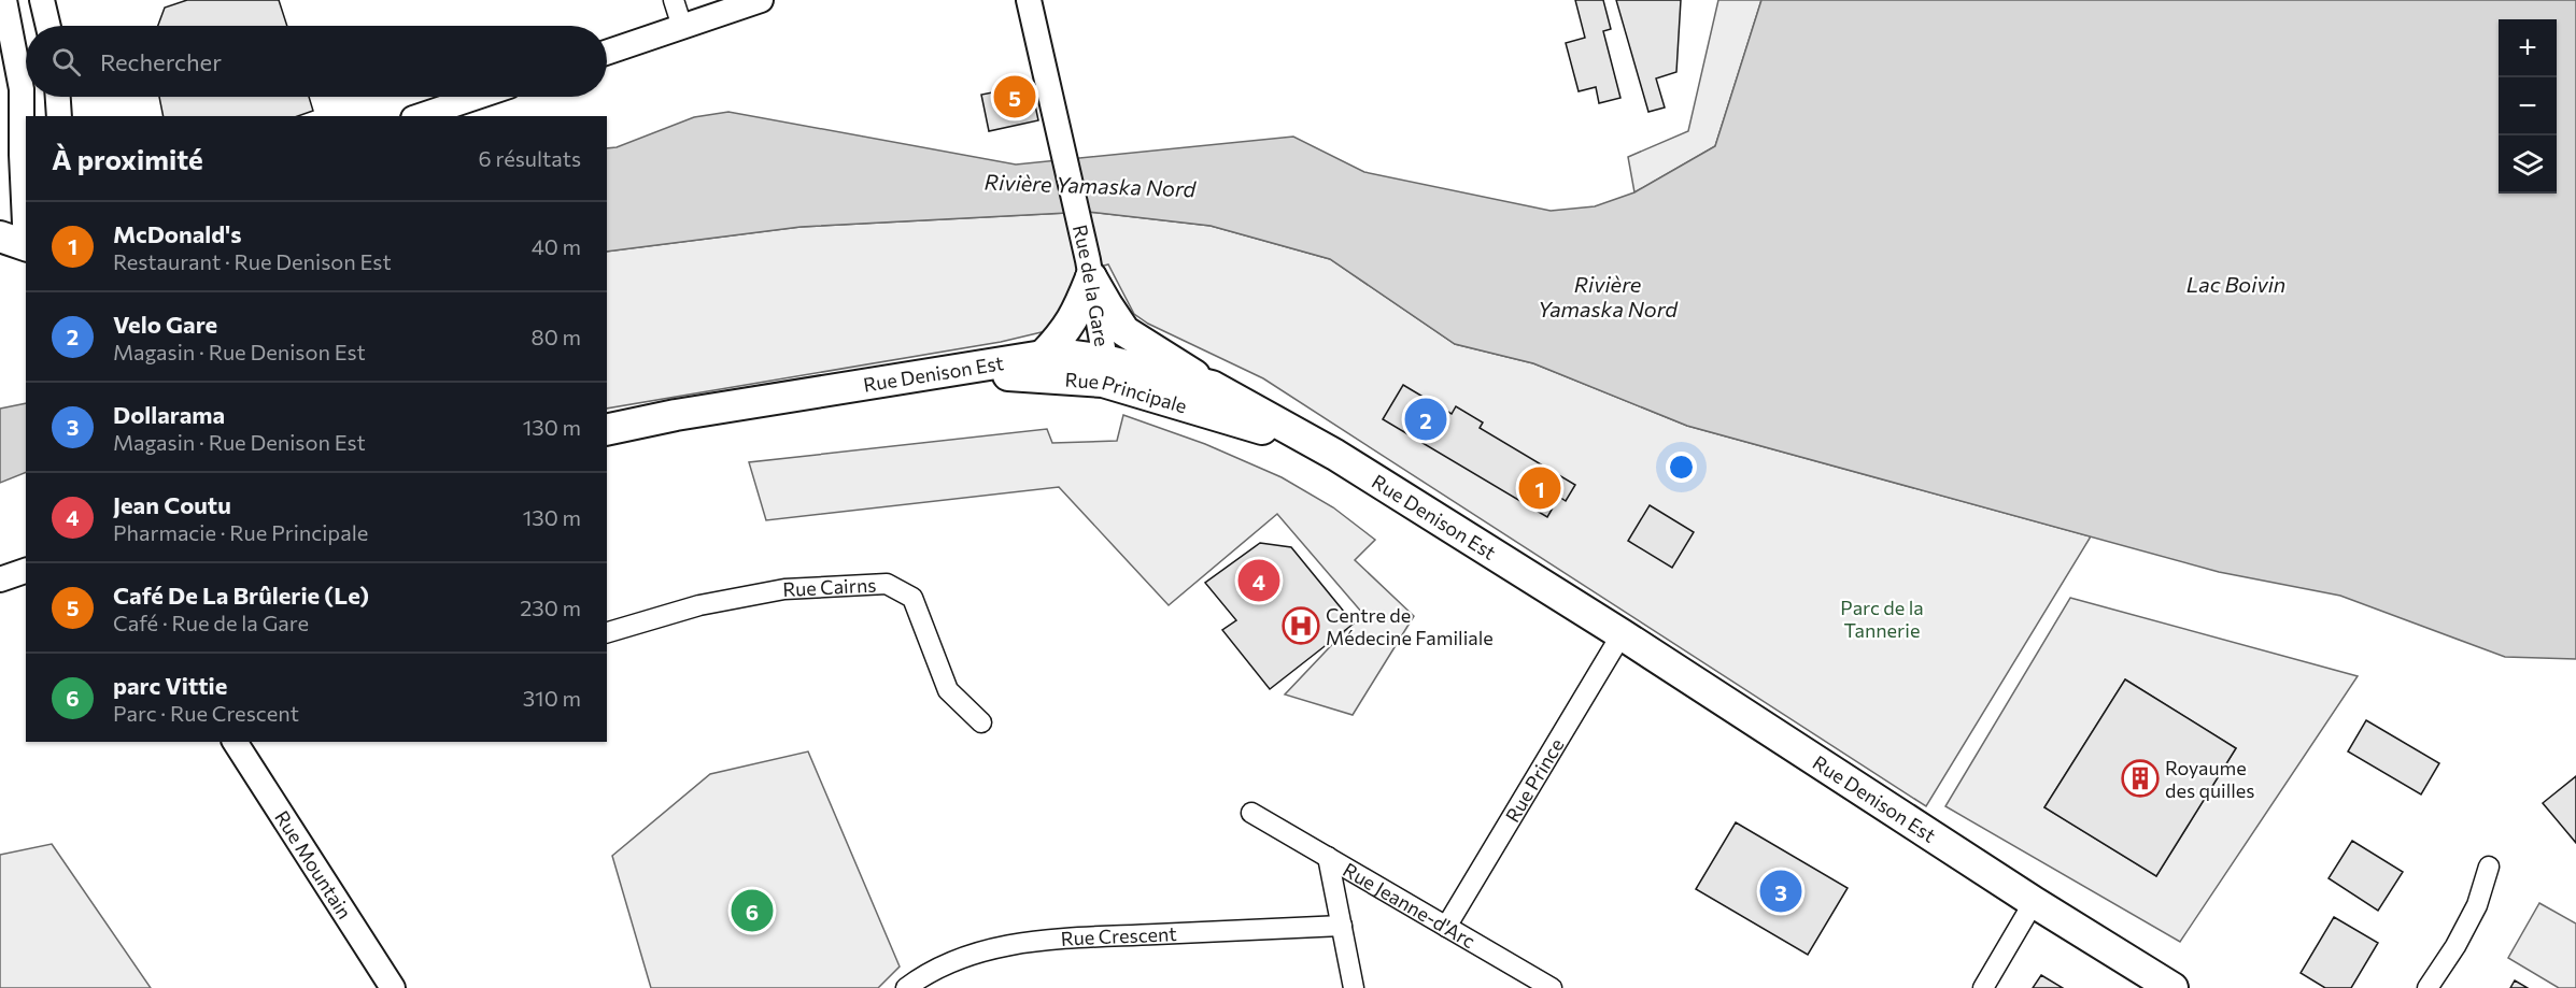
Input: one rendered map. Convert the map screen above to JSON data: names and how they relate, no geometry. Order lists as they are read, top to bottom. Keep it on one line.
{"streets":{"main road":["Rue Denison Est","Rue Principale"],"street":["Rue de la Gare","Rue Cairns","Rue Prince","Rue Mountain","Rue Jeanne-d'Arc","Rue Crescent"]},"crossings":[["Rue de la Gare","Rue Denison Est"],["Rue de la Gare","Rue Principale"],["Rue Denison Est","Rue Principale"],["Rue Denison Est","Rue Prince"],["Rue Prince","Rue Jeanne-d'Arc"],["Rue Jeanne-d'Arc","Rue Crescent"]],"water":["Rivière Yamaska Nord","Lac Boivin"],"parks":["Parc de la Tannerie"],"places":{"hospital":["Centre de Médecine Familiale"],"building":["Royaume des quilles"]},"page":{"map_buttons":["+","−"],"search":"Rechercher","pins":["5","2","1","4","3","6"],"heading":["À proximité","6 résultats"],"list":[{"mark":"1","name":"McDonald's","note":"Restaurant · Rue Denison Est","value":"40 m"},{"mark":"2","name":"Velo Gare","note":"Magasin · Rue Denison Est","value":"80 m"},{"mark":"3","name":"Dollarama","note":"Magasin · Rue Denison Est","value":"130 m"},{"mark":"4","name":"Jean Coutu","note":"Pharmacie · Rue Principale","value":"130 m"},{"mark":"5","name":"Café De La Brûlerie (Le)","note":"Café · Rue de la Gare","value":"230 m"},{"mark":"6","name":"parc Vittie","note":"Parc · Rue Crescent","value":"310 m"}]}}
